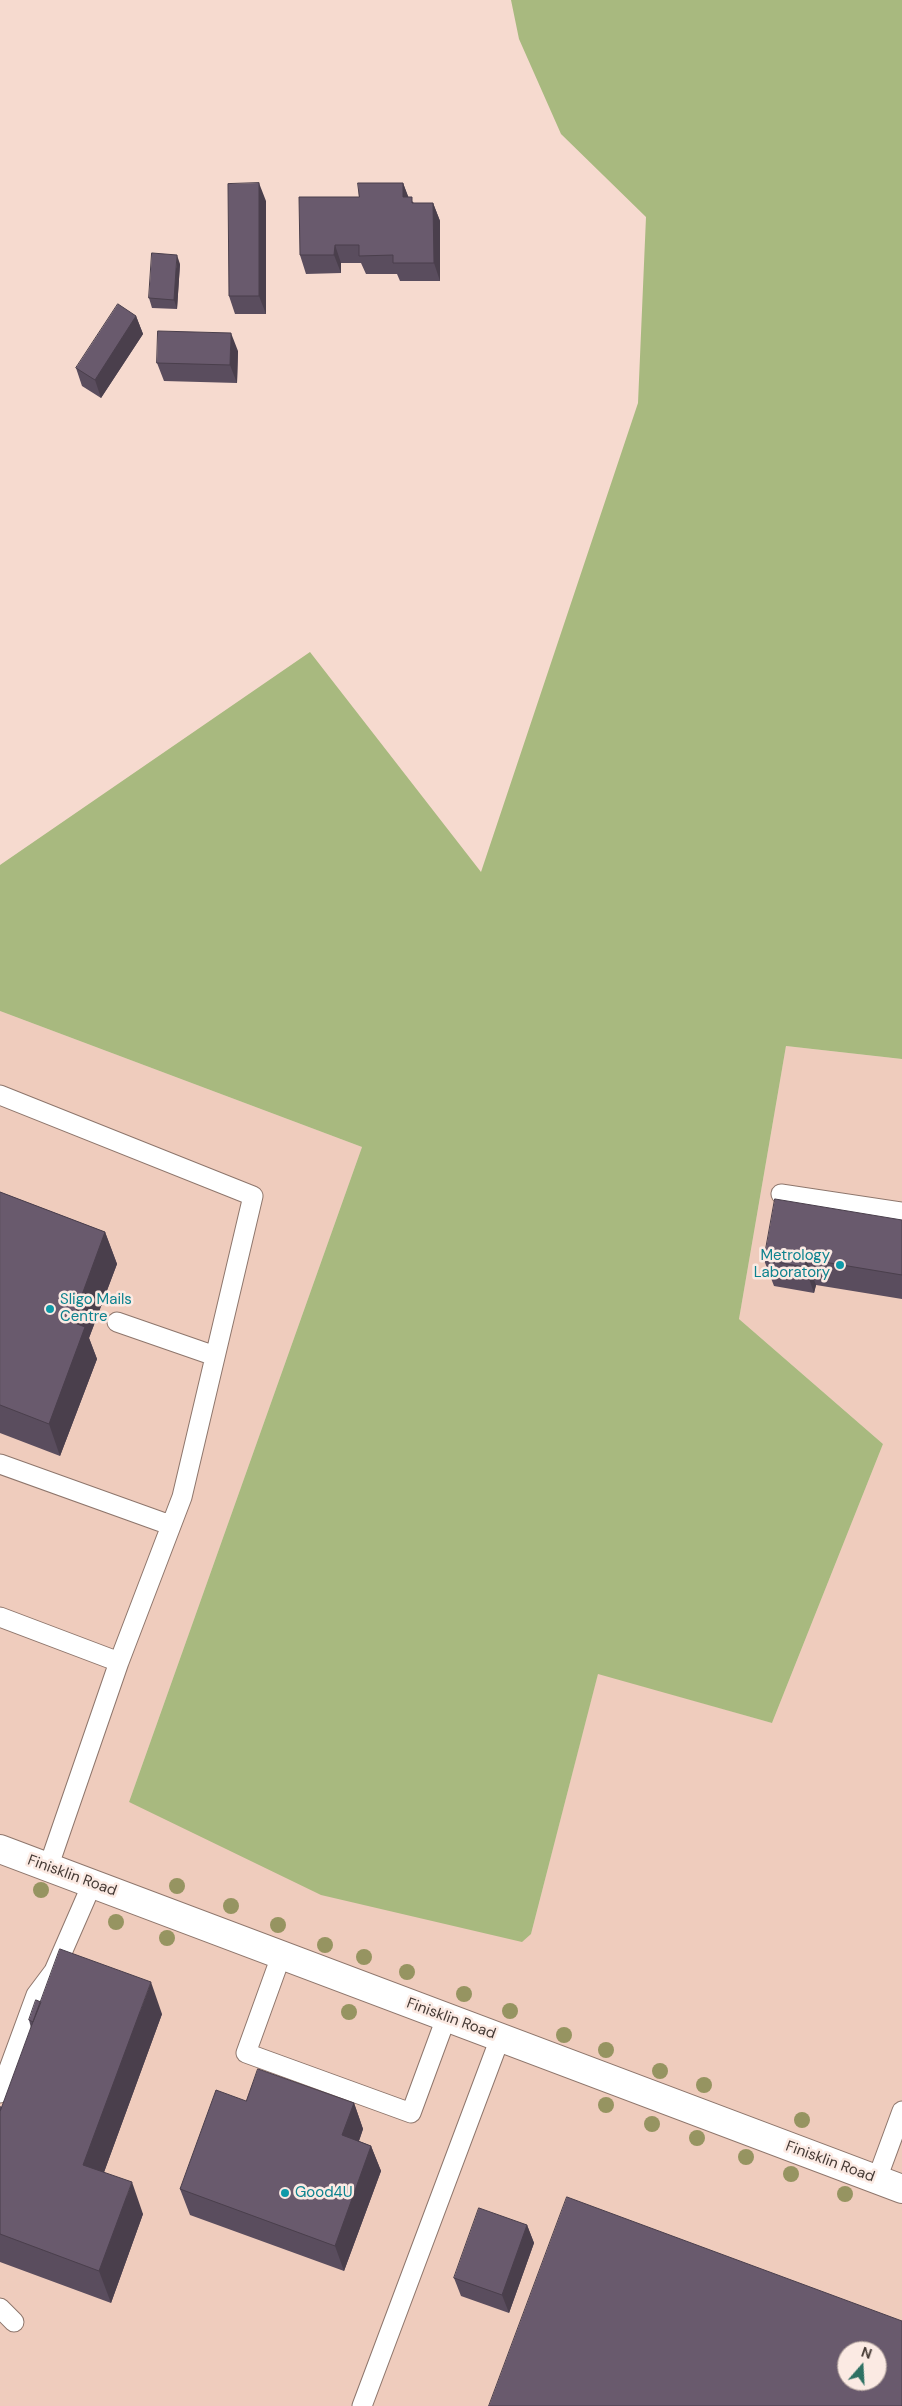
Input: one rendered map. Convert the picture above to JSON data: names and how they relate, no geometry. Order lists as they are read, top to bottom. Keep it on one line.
{"streets":{"street":["Finisklin Road"]},"places":["Metrology Laboratory","Sligo Mails Centre","Good4U"],"north":"top"}
